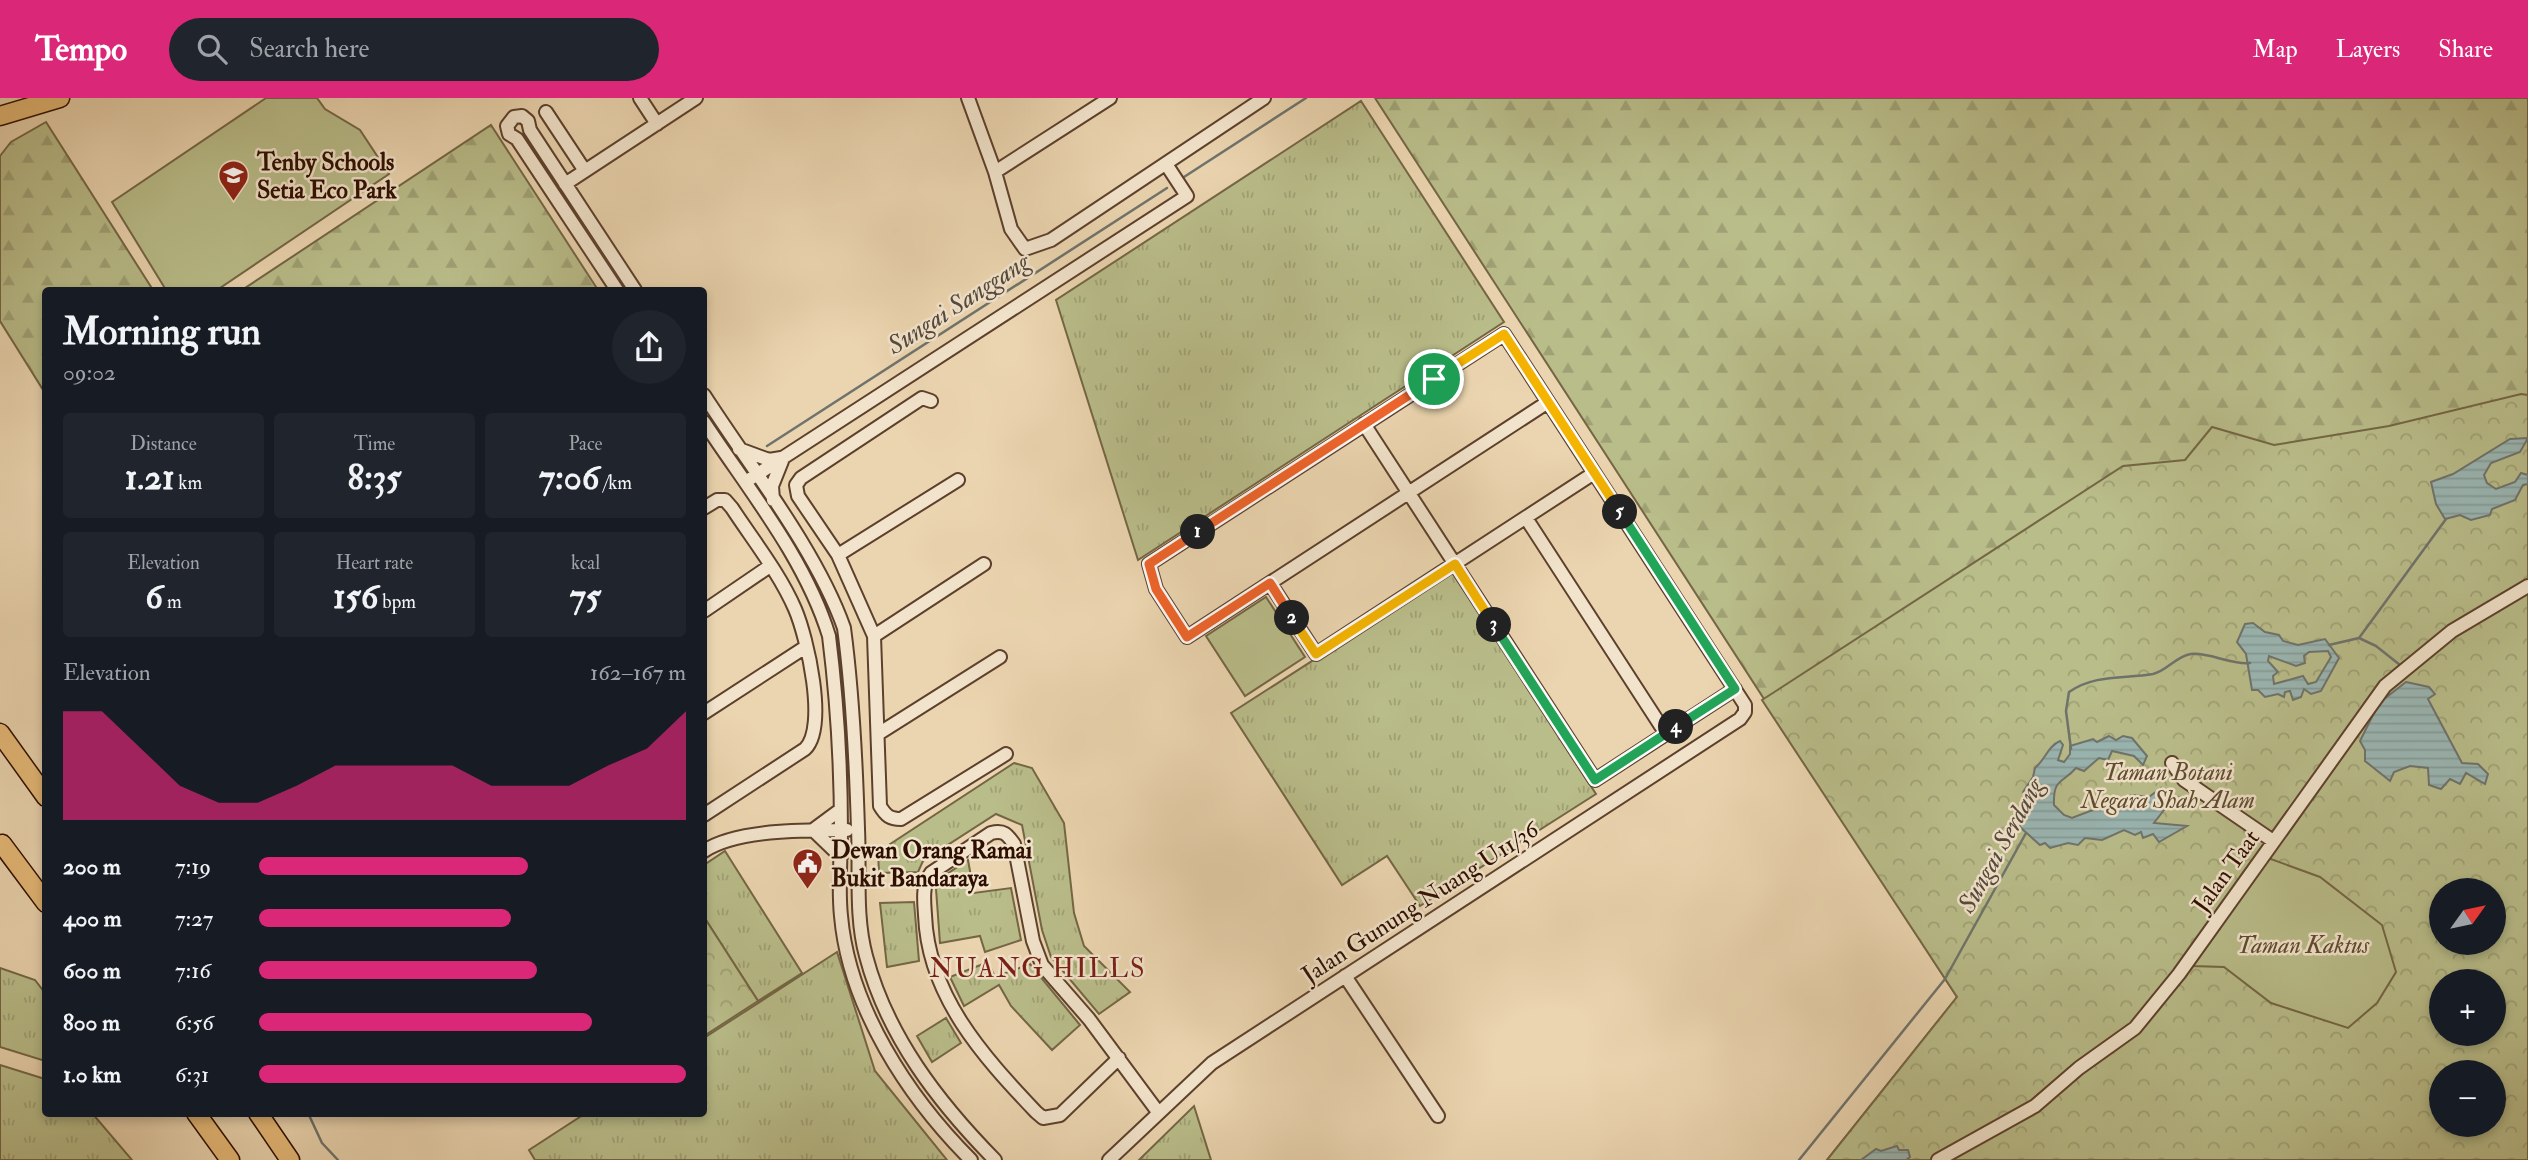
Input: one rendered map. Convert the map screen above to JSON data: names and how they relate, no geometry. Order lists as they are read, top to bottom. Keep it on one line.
{"streets":{"street":["Jalan Taat","Jalan Gunung Nuang U11/36"]},"districts":["NUANG HILLS"],"water":["Sungai Sanggang","Sungai Serdang"],"parks":["Taman Botani Negara Shah Alam","Taman Kaktus"],"places":{"school or university":["Tenby Schools Setia Eco Park"],"public building":["Dewan Orang Ramai Bukit Bandaraya"]},"north":"top right","page":{"header":"Tempo","search":"Search here","nav":["Map","Layers","Share"],"heading":["Morning run","09:02"],"stats":[["Distance","1.21 km"],["Time","8:35"],["Pace","7:06 /km"],["Elevation","6 m"],["Heart rate","156 bpm"],["kcal","75"]],"pins":["5","1","2","3","4"],"chart":["Elevation","162–167 m"],"list":[{"name":"200 m","note":"7:19"},{"name":"400 m","note":"7:27"},{"name":"600 m","note":"7:16"},{"name":"800 m","note":"6:56"},{"name":"1.0 km","note":"6:31"}],"map_buttons":["+","−"]}}
